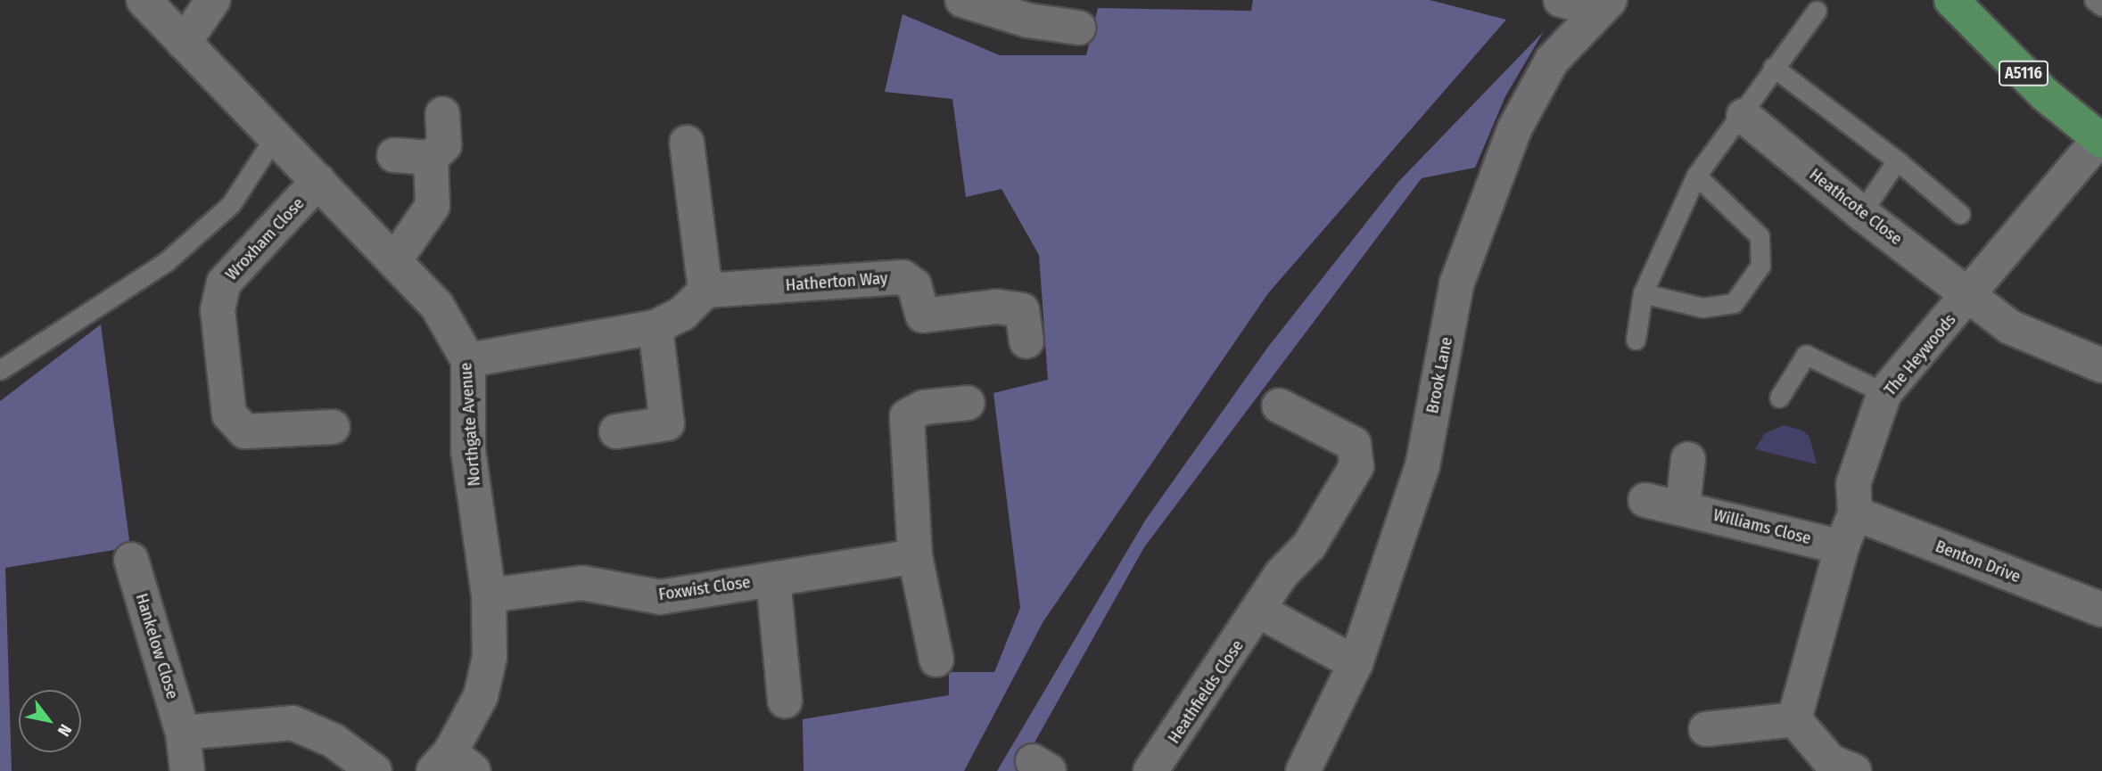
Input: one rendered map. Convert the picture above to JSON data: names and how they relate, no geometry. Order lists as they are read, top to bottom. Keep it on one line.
{"streets":{"highway":["A5116"],"street":["Heathcote Close","Wroxham Close","Hatherton Way","The Heywoods","Brook Lane","Northgate Avenue","Williams Close","Benton Drive","Foxwist Close","Hankelow Close","Heathfields Close"]},"crossings":[["A5116","The Heywoods"],["Heathcote Close","The Heywoods"],["Wroxham Close","Northgate Avenue"],["The Heywoods","Williams Close"],["The Heywoods","Benton Drive"],["Northgate Avenue","Foxwist Close"]],"north":"bottom right"}
